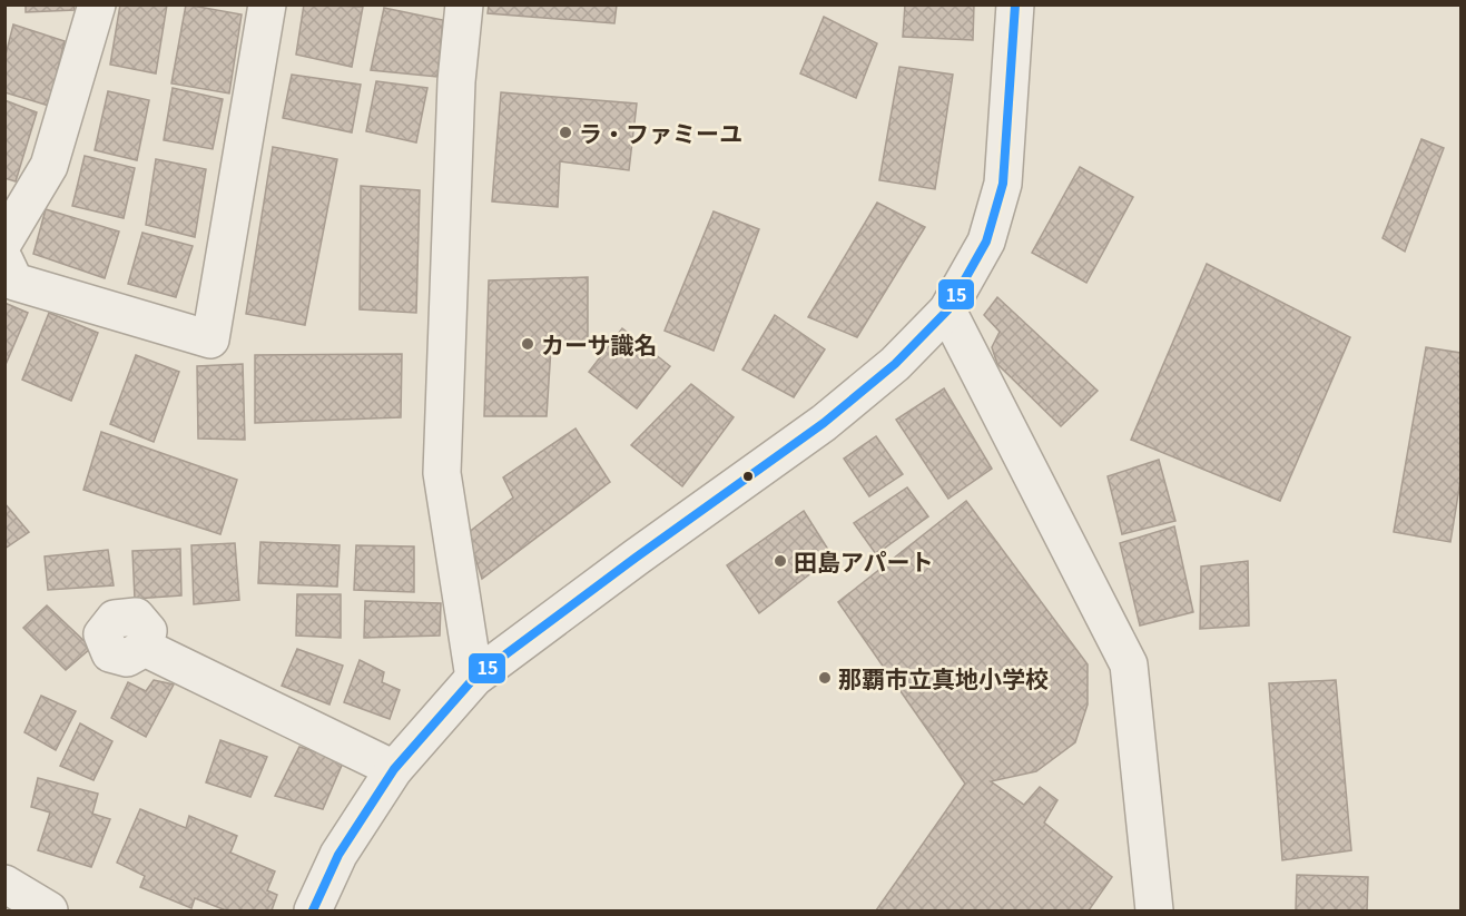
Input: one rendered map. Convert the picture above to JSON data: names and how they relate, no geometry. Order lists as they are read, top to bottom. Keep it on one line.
{"places":["ラ・ファミーユ","カーサ識名","田島アパート","那覇市立真地小学校"],"lines":["transit line 15"]}
